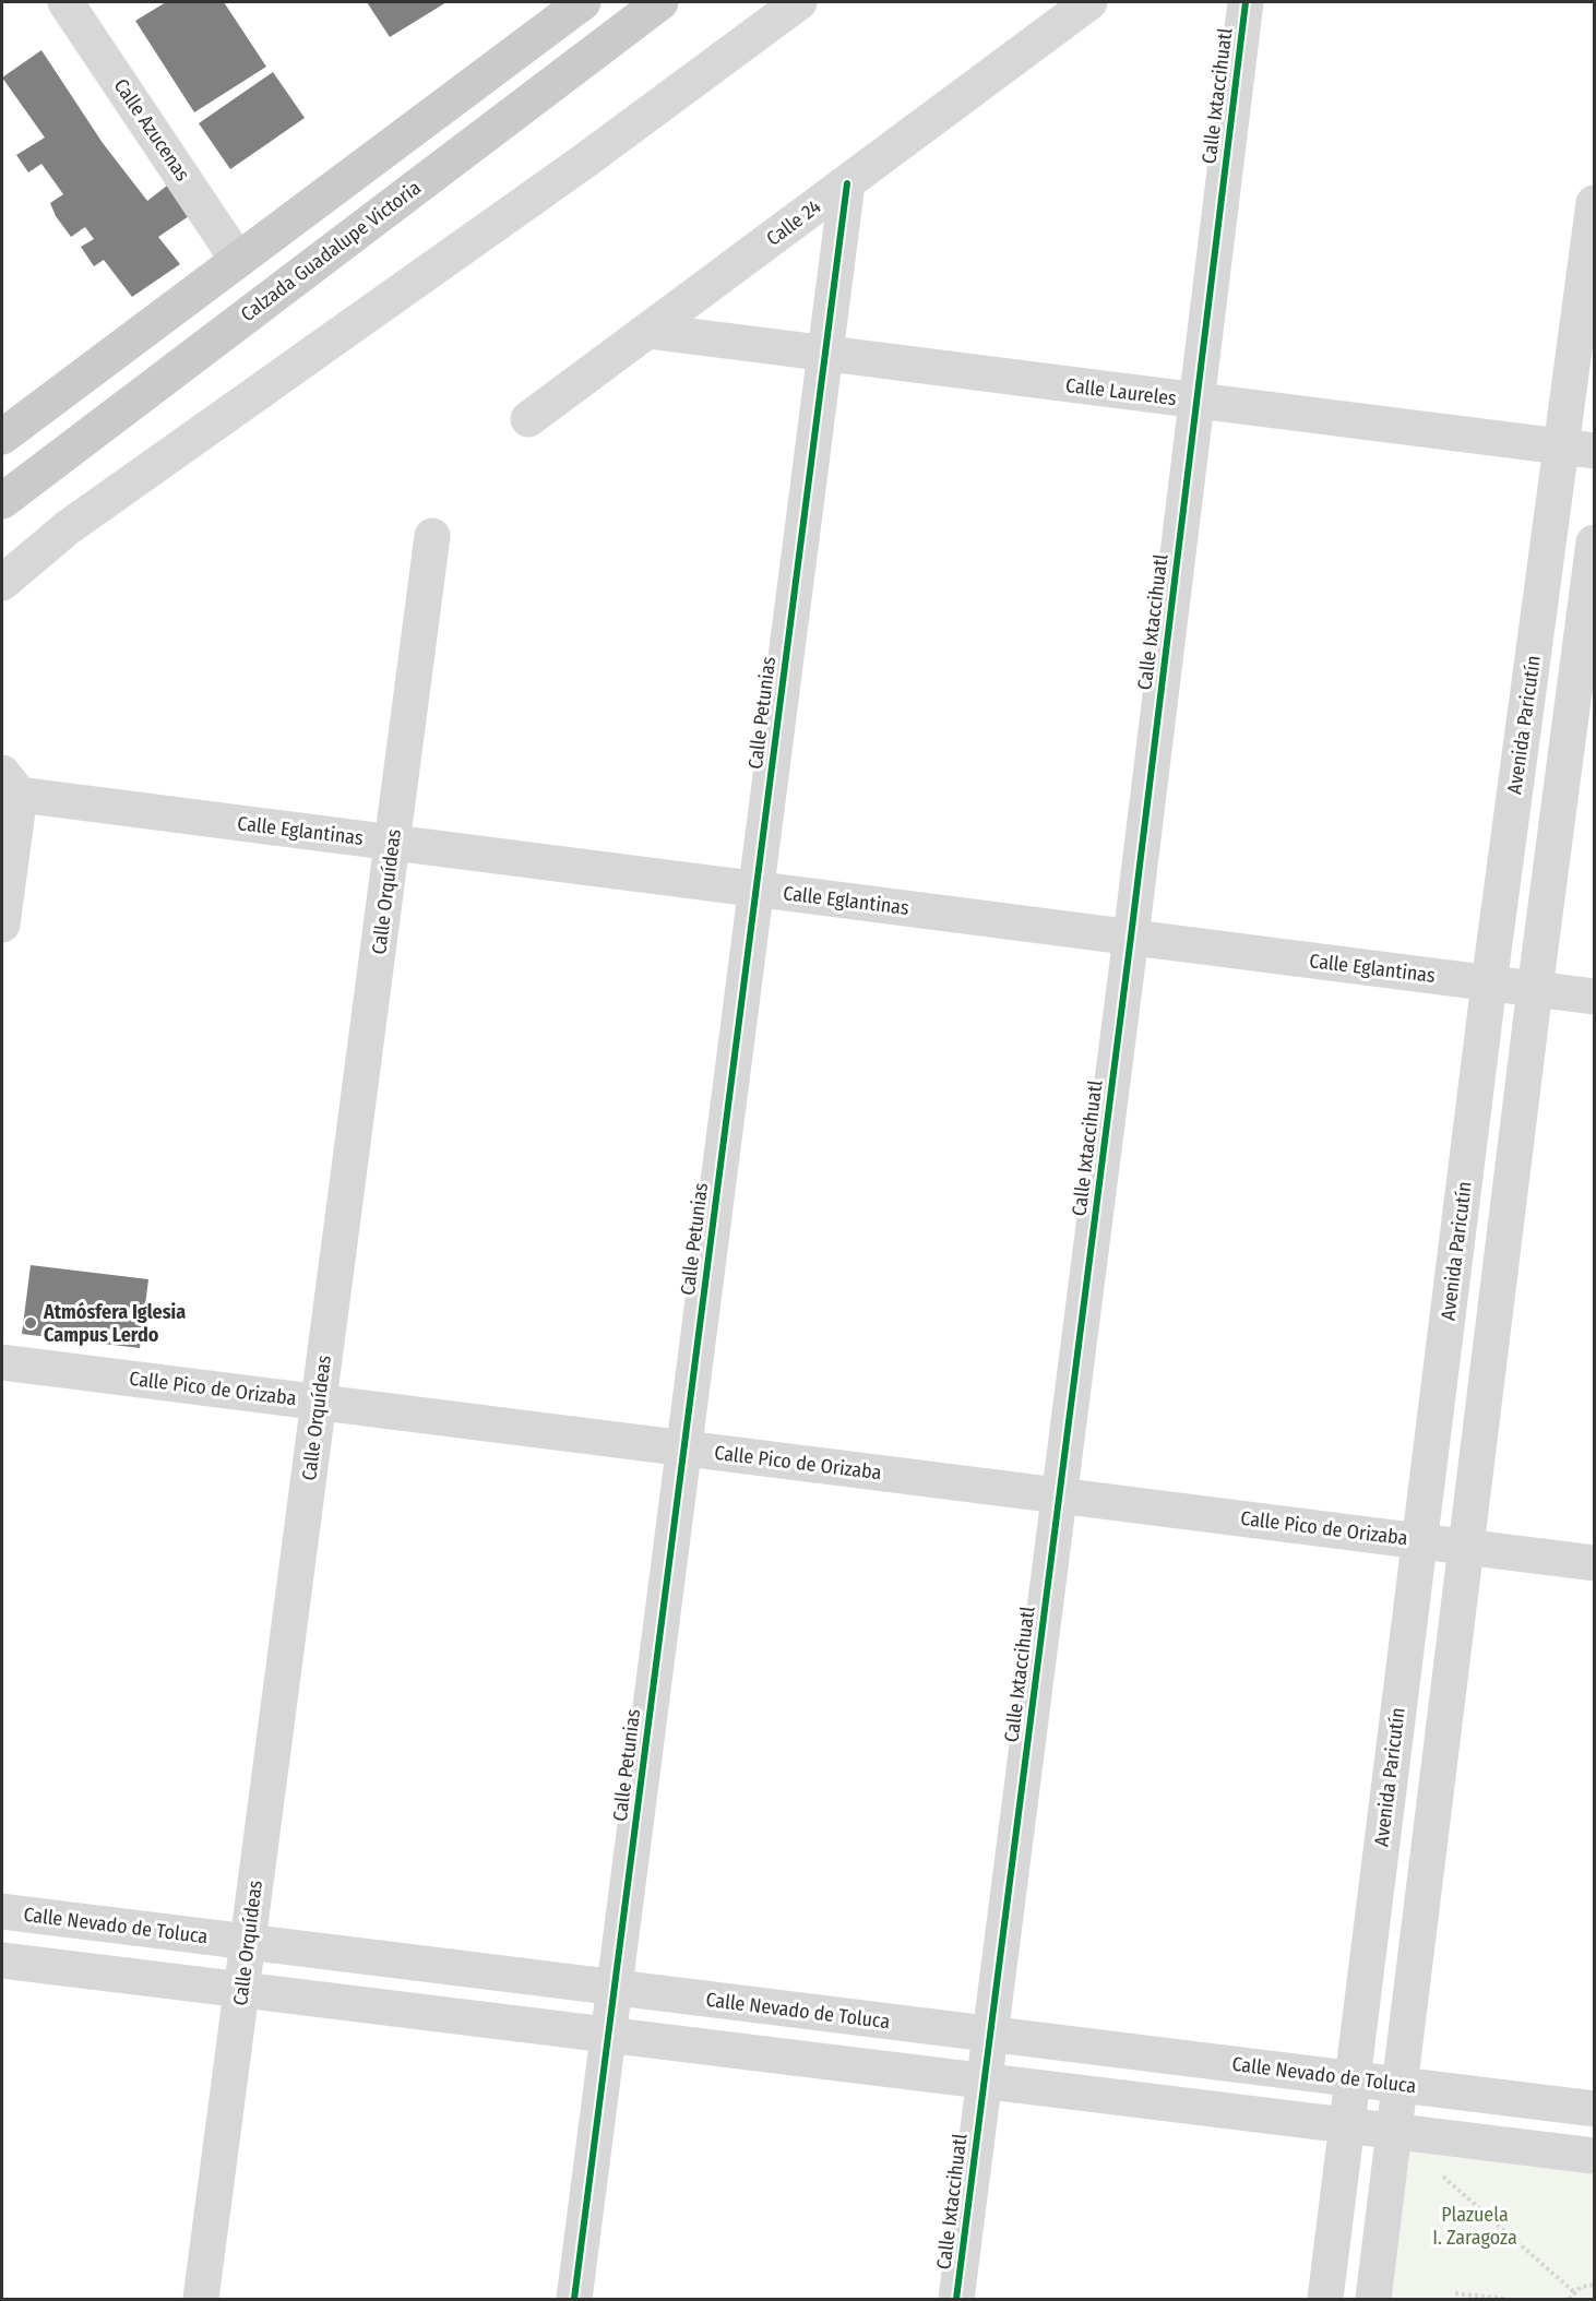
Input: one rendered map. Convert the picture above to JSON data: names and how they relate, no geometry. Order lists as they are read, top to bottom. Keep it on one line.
{"streets":{"main road":["Calzada Guadalupe Victoria"],"street":["Calle Ixtaccihuatl","Calle Azucenas","Calle 24","Calle Laureles","Calle Petunias","Avenida Paricutín","Calle Eglantinas","Calle Orquídeas","Calle Pico de Orizaba","Calle Nevado de Toluca"]},"crossings":[["Calle Ixtaccihuatl","Calle Laureles"],["Calle Ixtaccihuatl","Calle Eglantinas"],["Calle Ixtaccihuatl","Calle Pico de Orizaba"],["Calle Ixtaccihuatl","Calle Nevado de Toluca"],["Calle 24","Calle Laureles"],["Calle 24","Calle Petunias"],["Calle Laureles","Calle Petunias"],["Calle Laureles","Avenida Paricutín"],["Calle Petunias","Calle Eglantinas"],["Calle Petunias","Calle Pico de Orizaba"],["Calle Petunias","Calle Nevado de Toluca"],["Avenida Paricutín","Calle Eglantinas"],["Avenida Paricutín","Calle Pico de Orizaba"],["Avenida Paricutín","Calle Nevado de Toluca"],["Calle Eglantinas","Calle Orquídeas"],["Calle Orquídeas","Calle Pico de Orizaba"],["Calle Orquídeas","Calle Nevado de Toluca"]],"parks":["Plazuela I. Zaragoza"],"places":["Atmósfera Iglesia Campus Lerdo"]}
